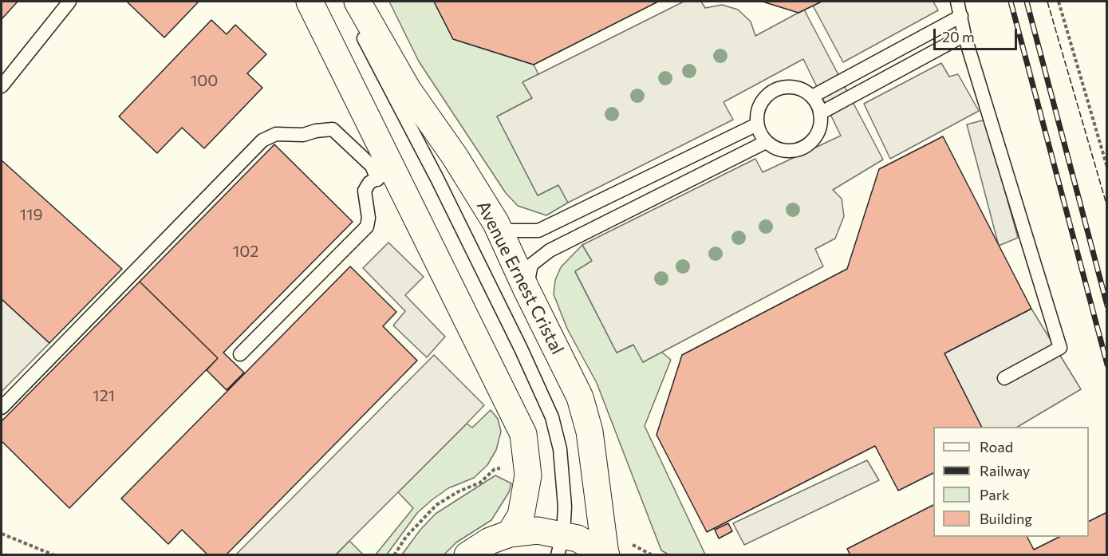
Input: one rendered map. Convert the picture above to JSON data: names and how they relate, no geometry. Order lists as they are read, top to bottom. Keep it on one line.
{"streets":{"main road":["Avenue Ernest Cristal"]},"house_numbers":["100","119","102","121"],"legend":["Road","Railway","Park","Building"],"scale_bar":"20 m"}
